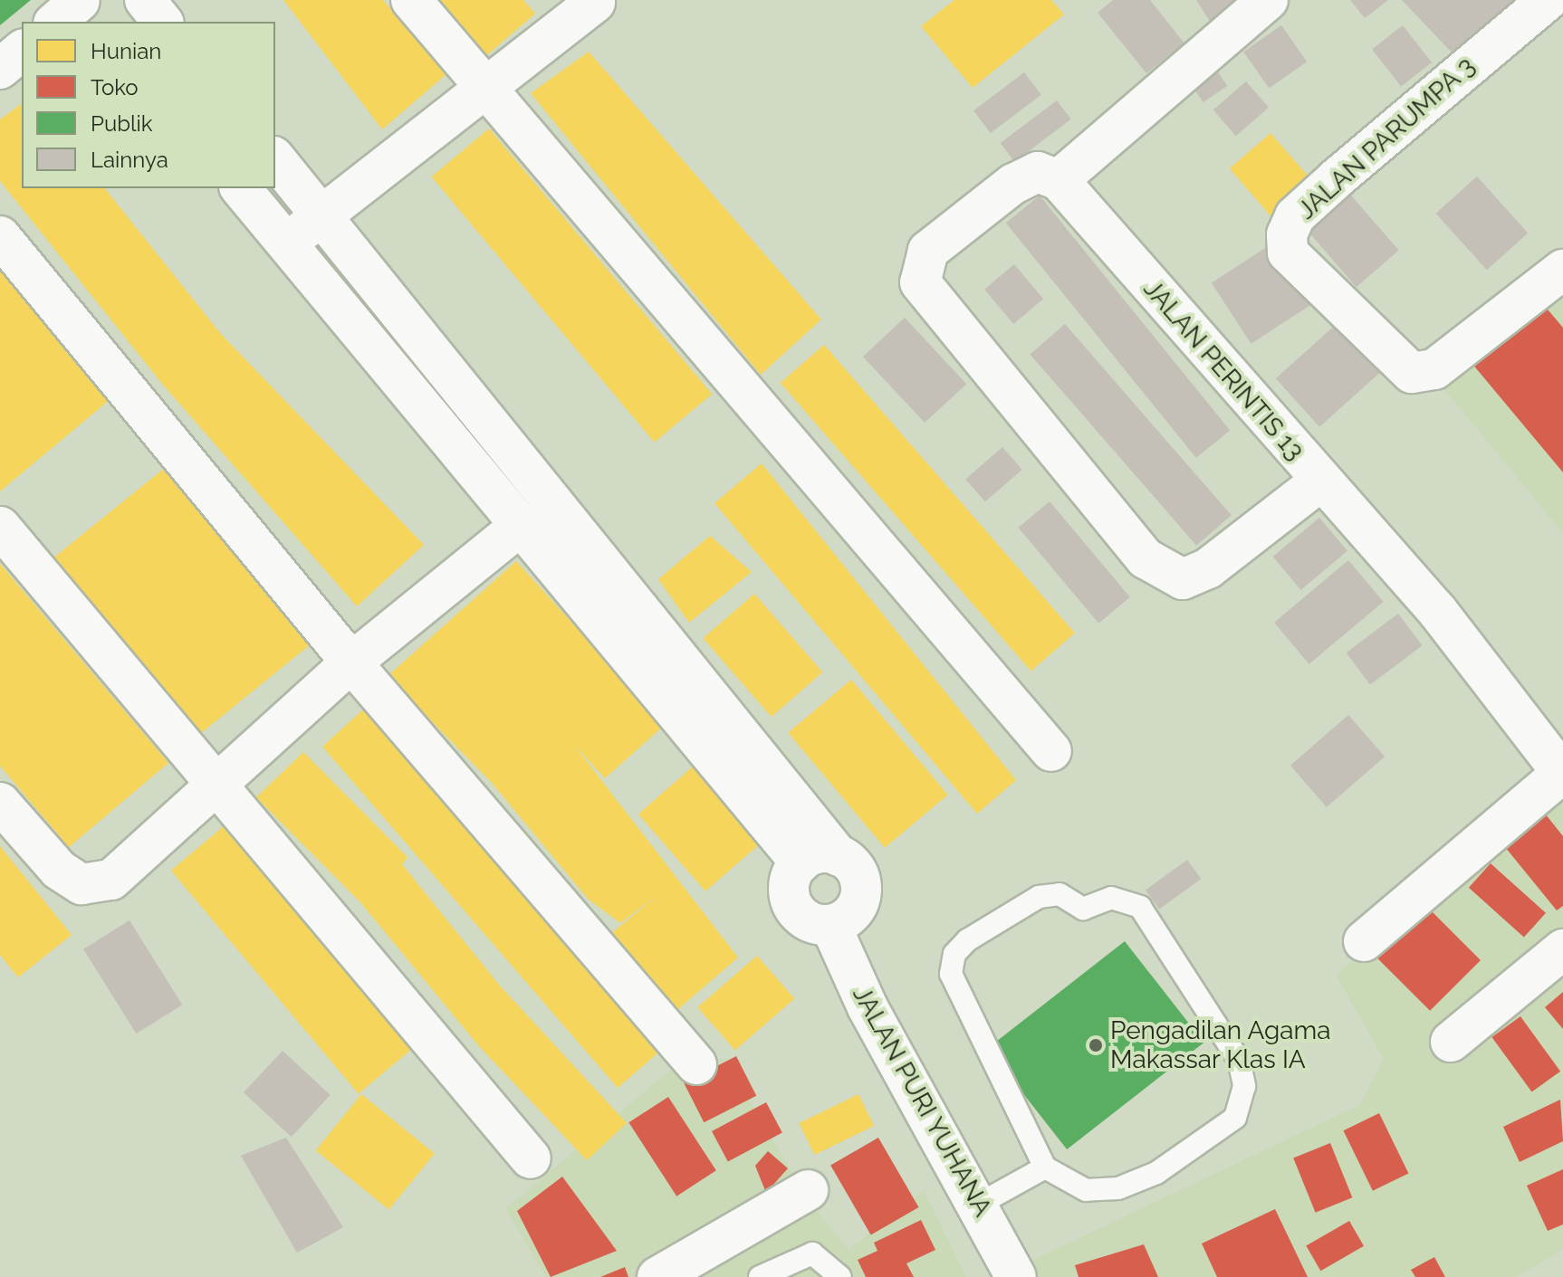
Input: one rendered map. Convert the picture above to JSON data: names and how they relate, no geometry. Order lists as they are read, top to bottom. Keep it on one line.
{"streets":{"street":["JALAN PARUMPA 3","JALAN PERINTIS 13","JALAN PURI YUHANA"]},"places":["Pengadilan Agama Makassar Klas IA"],"legend":["Hunian","Toko","Publik","Lainnya"]}
